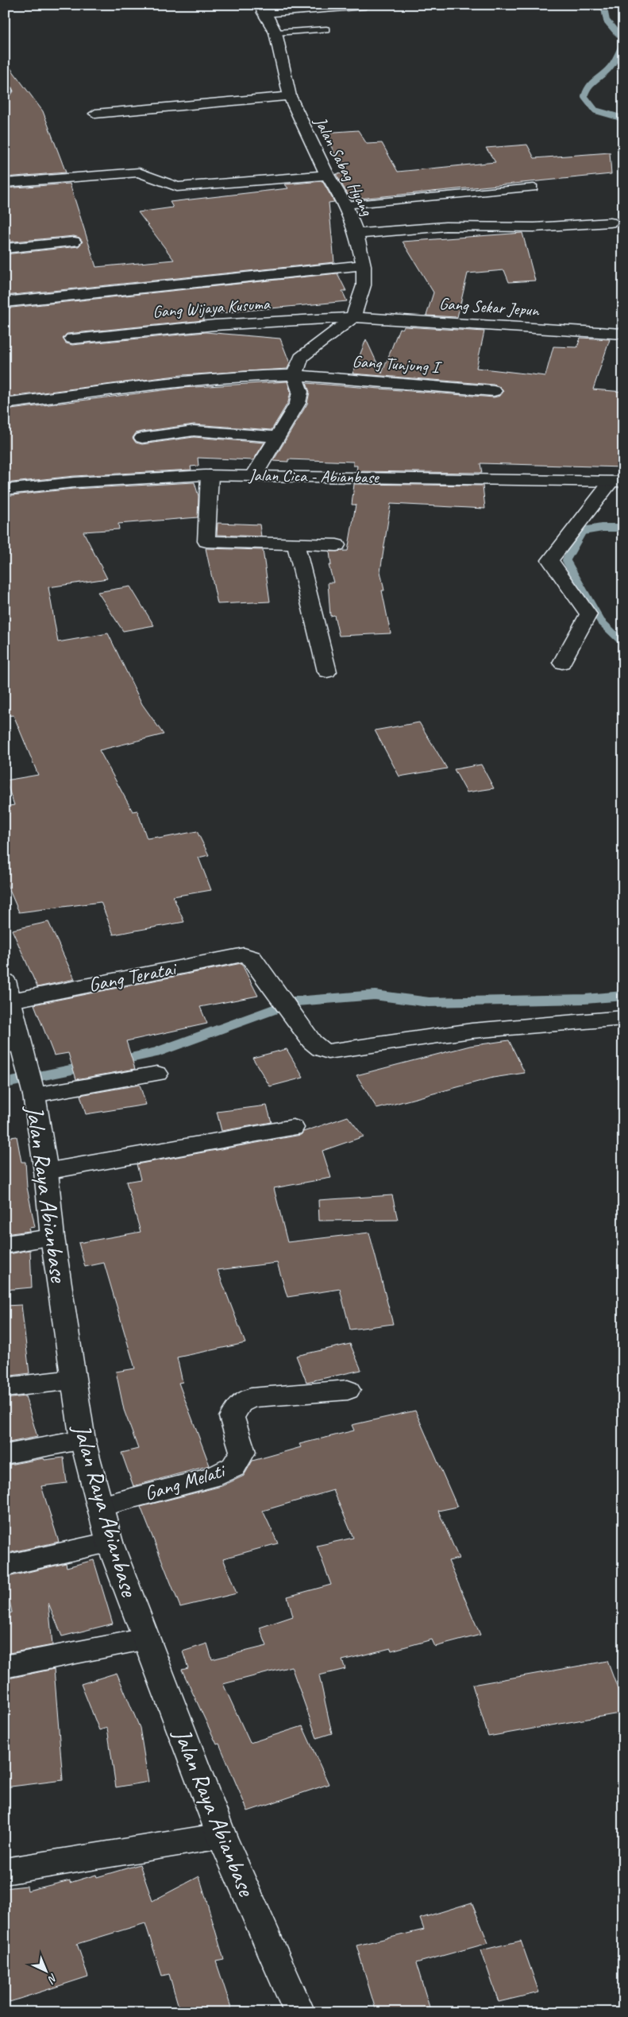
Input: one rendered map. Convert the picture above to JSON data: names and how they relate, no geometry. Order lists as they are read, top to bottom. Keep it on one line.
{"streets":{"street":["Jalan Sabag Hyang","Gang Sekar Jepun","Gang Wijaya Kusuma","Gang Tunjung I","Jalan Cica - Abianbase","Gang Teratai","Jalan Raya Abianbase","Gang Melati"]},"crossings":[["Jalan Sabag Hyang","Gang Sekar Jepun"],["Jalan Sabag Hyang","Gang Wijaya Kusuma"],["Gang Sekar Jepun","Gang Wijaya Kusuma"],["Gang Teratai","Jalan Raya Abianbase"],["Jalan Raya Abianbase","Gang Melati"]],"north":"bottom right"}
